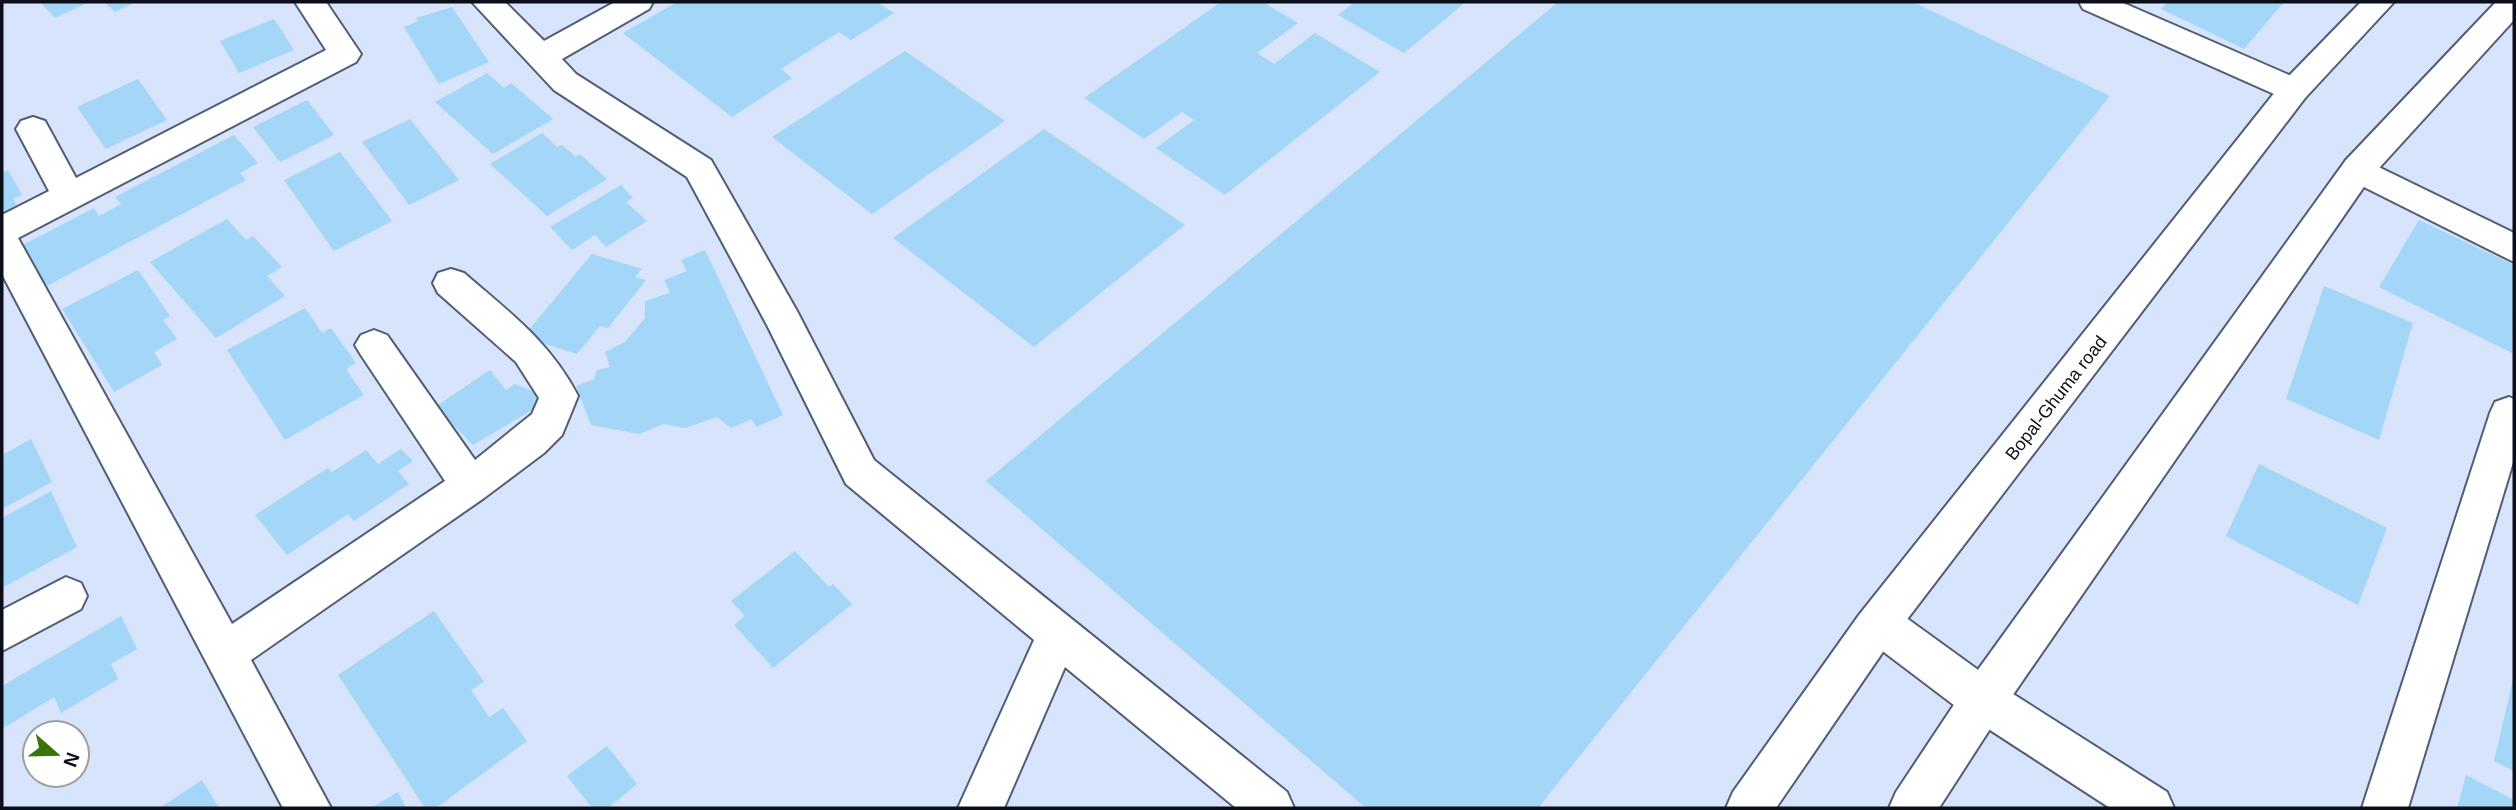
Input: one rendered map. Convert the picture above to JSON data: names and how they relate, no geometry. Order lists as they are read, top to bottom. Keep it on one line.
{"streets":{"street":["Bopal-Ghuma road"]},"north":"right"}
